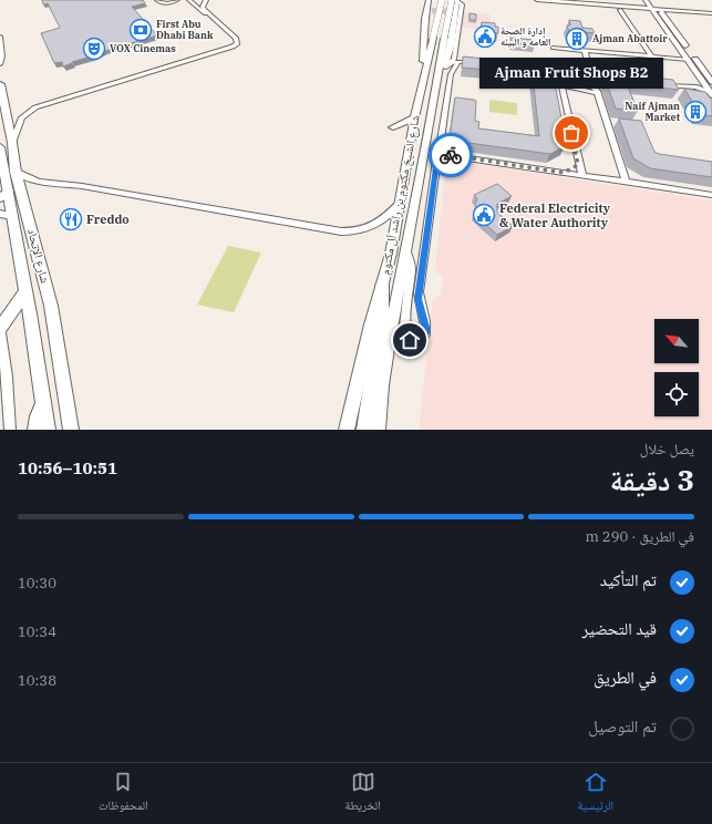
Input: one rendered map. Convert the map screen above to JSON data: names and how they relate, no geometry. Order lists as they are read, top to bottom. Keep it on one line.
{"streets":{"highway":["شارع الإتحاد"],"main road":["شارع الشيخ مكتوم بن راشد آل مكتوم"]},"places":{"bank":["First Abu Dhabi Bank"],"public building":["إدارة الصحة العامه و البيئه","Federal Electricity & Water Authority"],"building":["Ajman Abattoir","Naif Ajman Market"],"theatre":["VOX Cinemas"],"other":["Ajman Fruit Shops B2"],"restaurant":["Freddo"]},"north":"top left","page":{"bubble":"Ajman Fruit Shops B2","heading":["3 دقيقة","يصل خلال","10:51–10:56"],"bar":"في الطريق · 290 m","list":[["تم التأكيد","10:30"],["قيد التحضير","10:34"],["في الطريق","10:38"],"تم التوصيل"],"tabs":["الرئيسية","الخريطة","المحفوظات"]}}
